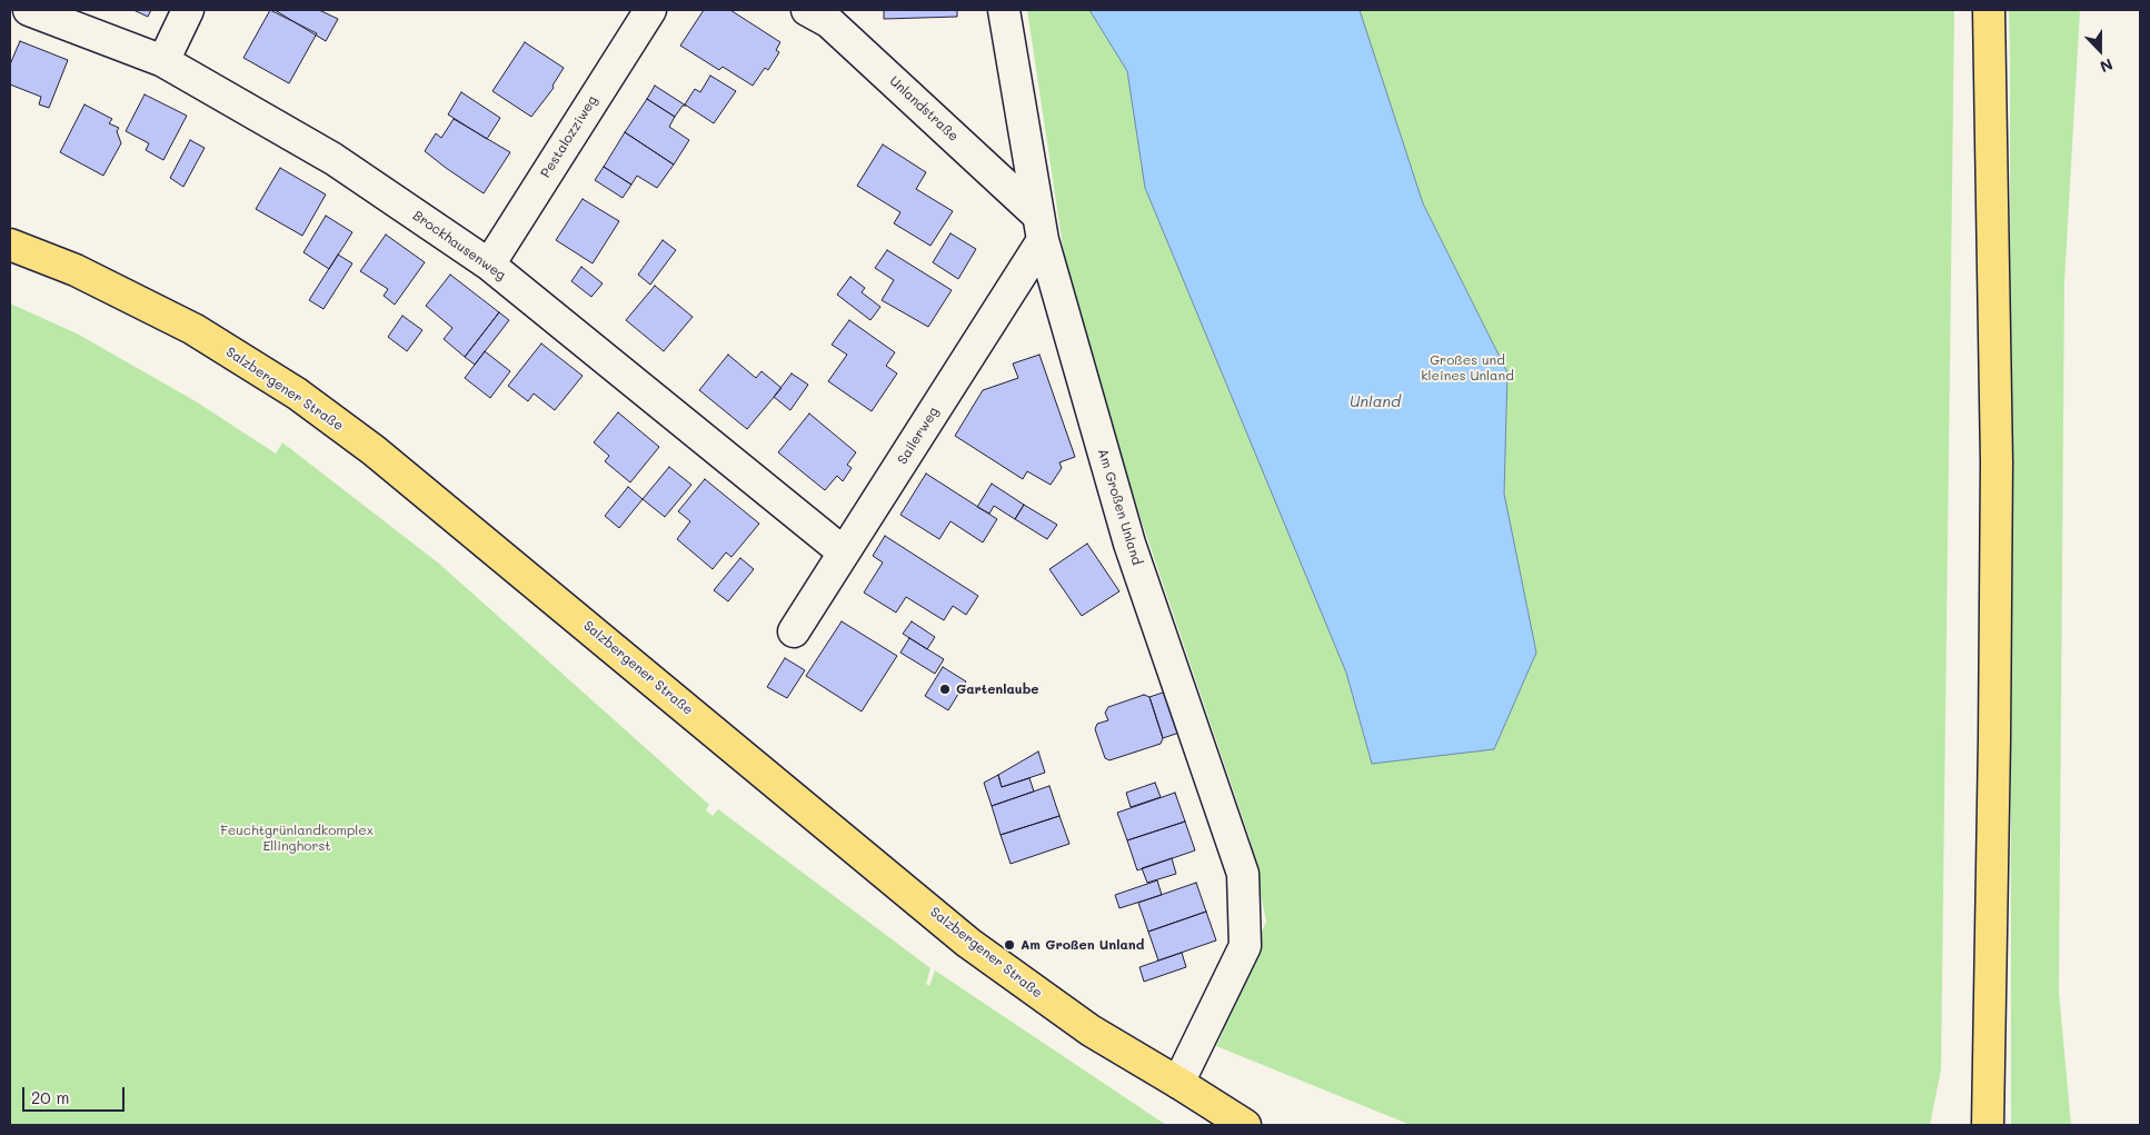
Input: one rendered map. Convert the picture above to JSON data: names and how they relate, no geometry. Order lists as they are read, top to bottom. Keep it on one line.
{"streets":{"main road":["Salzbergener Straße"],"street":["Unlandstraße","Pestalozziweg","Brockhausenweg","Sailerweg","Am Großen Unland"]},"crossings":[["Unlandstraße","Sailerweg"],["Unlandstraße","Am Großen Unland"],["Pestalozziweg","Brockhausenweg"],["Brockhausenweg","Sailerweg"],["Salzbergener Straße","Am Großen Unland"],["Sailerweg","Am Großen Unland"]],"water":["Unland"],"parks":["Großes und kleines Unland","Feuchtgrünlandkomplex Ellinghorst"],"places":["Gartenlaube","Am Großen Unland"],"scale_bar":"20 m","north":"bottom"}
